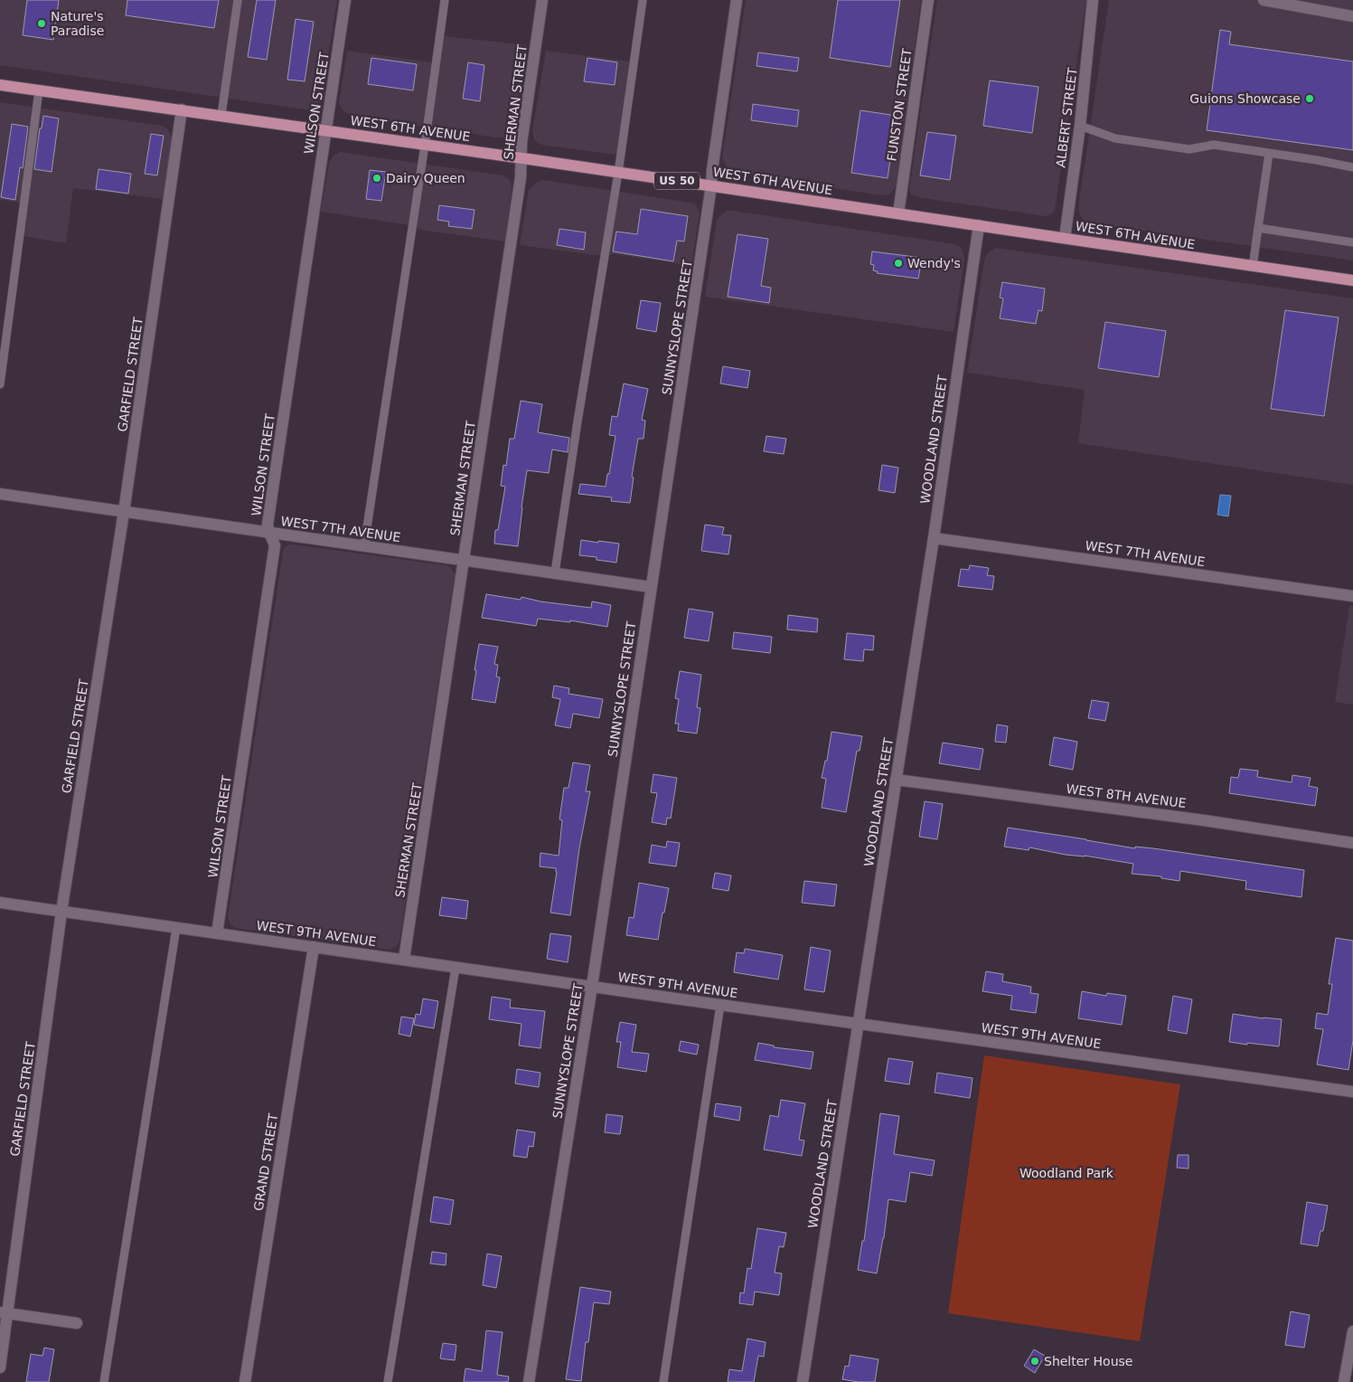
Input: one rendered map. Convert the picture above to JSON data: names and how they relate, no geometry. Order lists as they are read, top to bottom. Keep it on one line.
{"streets":{"main road":["WEST 6TH AVENUE","US 50"],"street":["SHERMAN STREET","WILSON STREET","FUNSTON STREET","ALBERT STREET","SUNNYSLOPE STREET","GARFIELD STREET","WOODLAND STREET","WEST 7TH AVENUE","WEST 8TH AVENUE","WEST 9TH AVENUE","GRAND STREET"]},"crossings":[["SHERMAN STREET","WEST 6TH AVENUE"],["SHERMAN STREET","WEST 7TH AVENUE"],["SHERMAN STREET","WEST 9TH AVENUE"],["WILSON STREET","WEST 6TH AVENUE"],["WILSON STREET","WEST 7TH AVENUE"],["WILSON STREET","WEST 9TH AVENUE"],["FUNSTON STREET","WEST 6TH AVENUE"],["ALBERT STREET","WEST 6TH AVENUE"],["WEST 6TH AVENUE","SUNNYSLOPE STREET"],["WEST 6TH AVENUE","GARFIELD STREET"],["WEST 6TH AVENUE","WOODLAND STREET"],["SUNNYSLOPE STREET","WEST 7TH AVENUE"],["SUNNYSLOPE STREET","WEST 9TH AVENUE"],["GARFIELD STREET","WEST 7TH AVENUE"],["GARFIELD STREET","WEST 9TH AVENUE"],["WOODLAND STREET","WEST 7TH AVENUE"],["WOODLAND STREET","WEST 8TH AVENUE"],["WOODLAND STREET","WEST 9TH AVENUE"],["WEST 9TH AVENUE","GRAND STREET"]],"parks":["Woodland Park"],"places":["Nature's Paradise","Guions Showcase","Dairy Queen","Wendy's","Shelter House"]}
